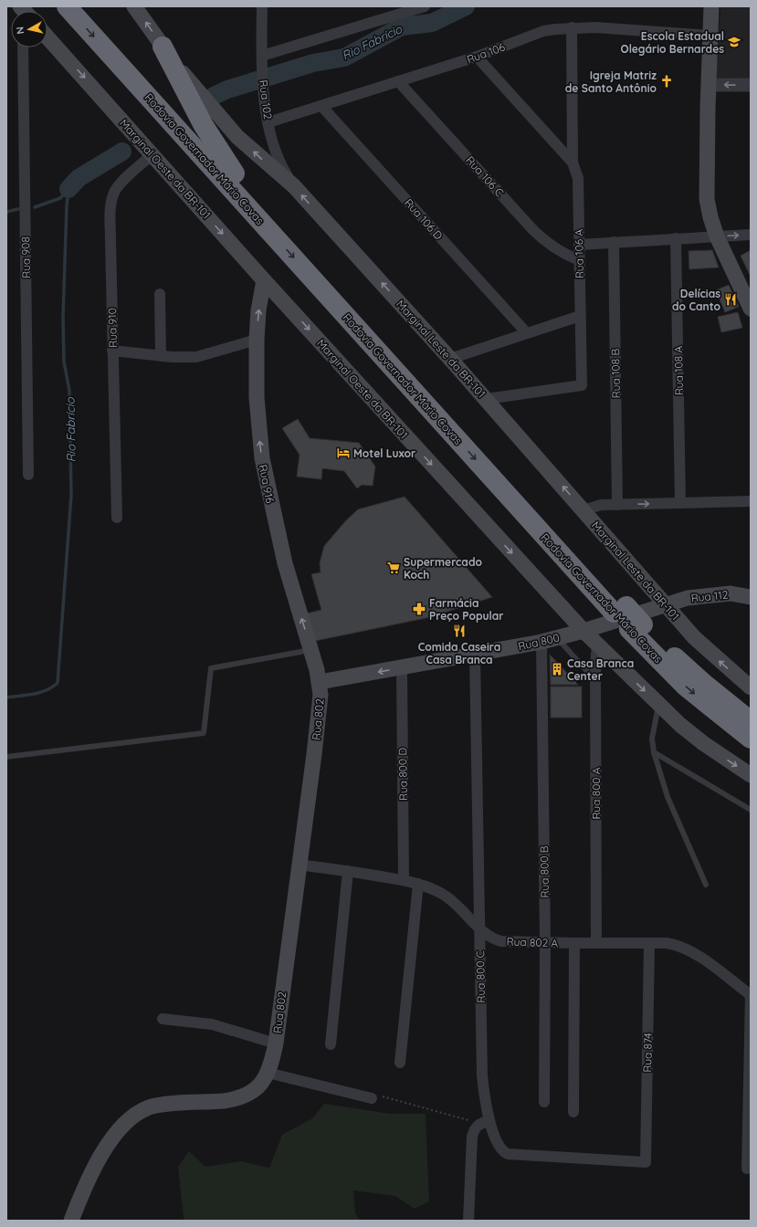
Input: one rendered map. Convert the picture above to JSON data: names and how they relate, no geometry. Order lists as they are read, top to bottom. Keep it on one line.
{"streets":{"highway":["Rodovia Governador Mário Covas"],"main road":["Marginal Oeste da BR-101","Marginal Leste da BR-101","Rua 916","Rua 112","Rua 800","Rua 802"],"street":["Rua 106","Rua 102","Rua 106 C","Rua 106 D","Rua 106 A","Rua 908","Rua 910","Rua 108 A","Rua 108 B","Rua 800 D","Rua 800 A","Rua 800 B","Rua 802 A","Rua 800 C","Rua 874"]},"crossings":[["Rua 106","Rua 102"],["Rua 106","Rua 106 C"],["Rua 106","Rua 106 D"],["Rua 106","Rua 106 A"],["Rua 102","Marginal Leste da BR-101"],["Rodovia Governador Mário Covas","Rua 112"],["Rodovia Governador Mário Covas","Rua 800"],["Marginal Oeste da BR-101","Rua 910"],["Marginal Oeste da BR-101","Rua 916"],["Marginal Oeste da BR-101","Rua 800"],["Marginal Oeste da BR-101","Rua 800 A"],["Rua 106 C","Rua 106 A"],["Rua 106 A","Marginal Leste da BR-101"],["Marginal Leste da BR-101","Rua 112"],["Rua 916","Rua 800"],["Rua 916","Rua 802"],["Rua 112","Rua 800"],["Rua 800","Rua 802"],["Rua 800","Rua 800 D"],["Rua 800","Rua 800 B"],["Rua 800","Rua 800 C"],["Rua 802","Rua 802 A"],["Rua 800 D","Rua 802 A"],["Rua 800 A","Rua 802 A"],["Rua 800 B","Rua 802 A"],["Rua 802 A","Rua 800 C"],["Rua 802 A","Rua 874"],["Rua 800 C","Rua 874"]],"one_way":["Marginal Oeste da BR-101","Marginal Leste da BR-101","Rua 916"],"water":["Rio Fabrício"],"places":{"school or university":["Escola Estadual Olegário Bernardes"],"church":["Igreja Matriz de Santo Antônio"],"restaurant":["Delícias do Canto","Comida Caseira Casa Branca"],"hotel":["Motel Luxor"],"supermarket":["Supermercado Koch"],"pharmacy":["Farmácia Preço Popular"],"building":["Casa Branca Center"]},"north":"left"}
